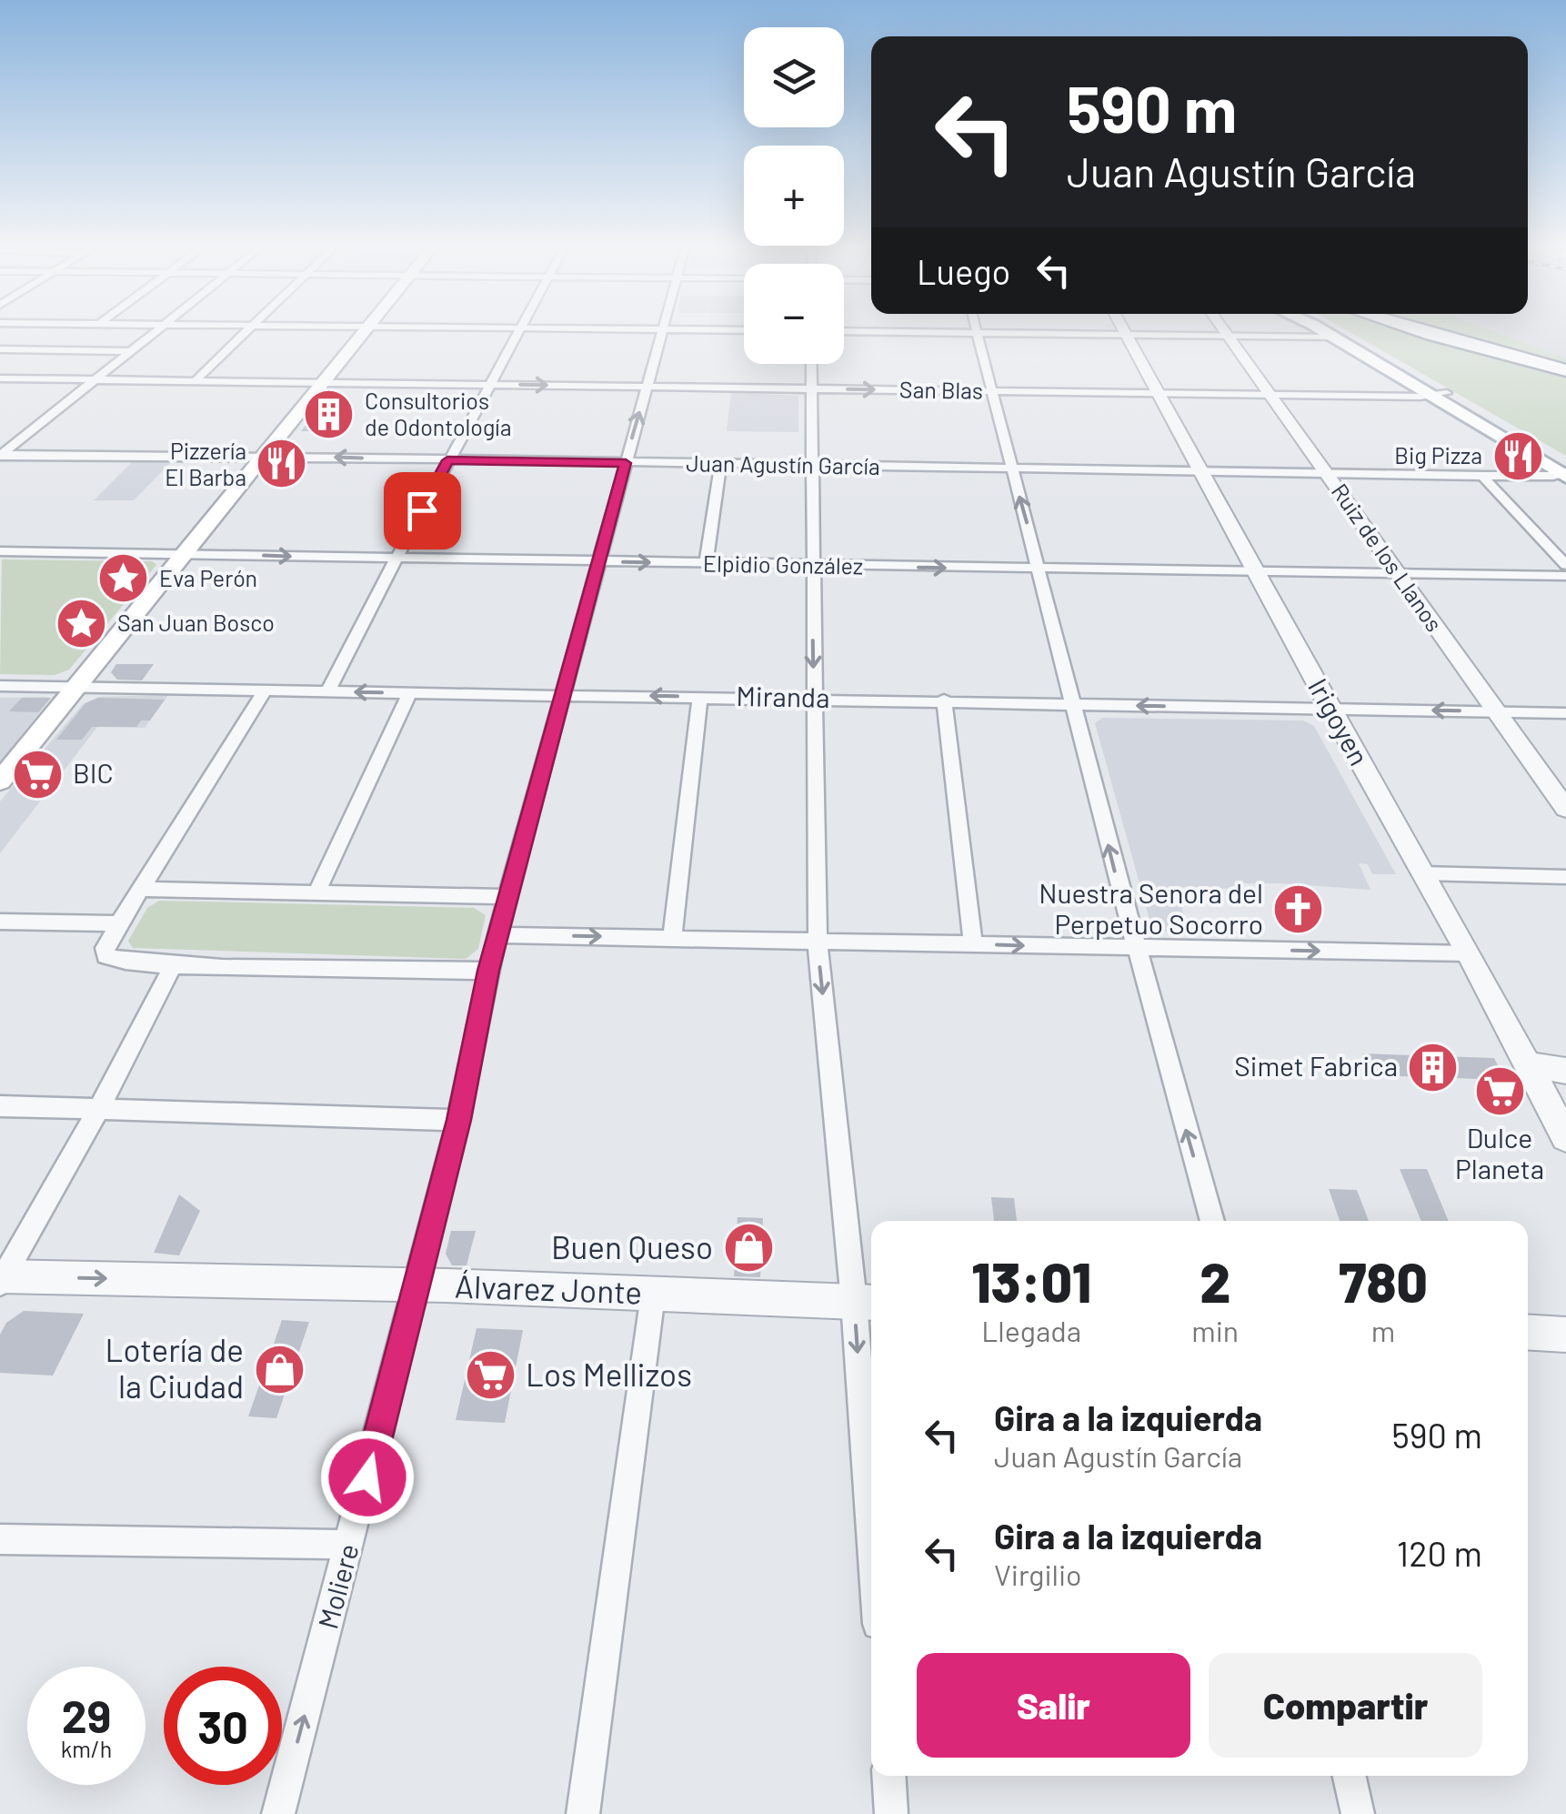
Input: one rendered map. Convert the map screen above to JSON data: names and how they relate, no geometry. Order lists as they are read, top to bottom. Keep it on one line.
{"streets":{"street":["San Blas","Juan Agustín García","Ruiz de los Llanos","Elpidio González","Miranda","Irigoyen","Álvarez Jonte","Moliere"]},"crossings":[["San Blas","Ruiz de los Llanos"],["San Blas","Irigoyen"],["San Blas","Moliere"],["Juan Agustín García","Ruiz de los Llanos"],["Juan Agustín García","Irigoyen"],["Juan Agustín García","Moliere"],["Ruiz de los Llanos","Elpidio González"],["Ruiz de los Llanos","Miranda"],["Elpidio González","Irigoyen"],["Elpidio González","Moliere"],["Miranda","Irigoyen"],["Miranda","Moliere"],["Álvarez Jonte","Moliere"]],"one_way":["Miranda"],"places":{"building":["Consultorios de Odontología","Simet Fabrica"],"restaurant":["Big Pizza","Pizzería El Barba"],"place":["Eva Perón","San Juan Bosco"],"supermarket":["BIC","Dulce Planeta","Los Mellizos"],"church":["Nuestra Senora del Perpetuo Socorro"],"shop":["Buen Queso","Lotería de la Ciudad"]},"page":{"map_buttons":["+","−"],"turn":["590 m","Juan Agustín García"],"then":"Luego","eta":["13:01","Llegada","2","min","780","m"],"list":[{"name":"Gira a la izquierda","note":"Juan Agustín García","value":"590 m"},{"name":"Gira a la izquierda","note":"Virgilio","value":"120 m"}],"buttons":["Salir","Compartir"],"speed":"29 km/h","limit":"30"}}
